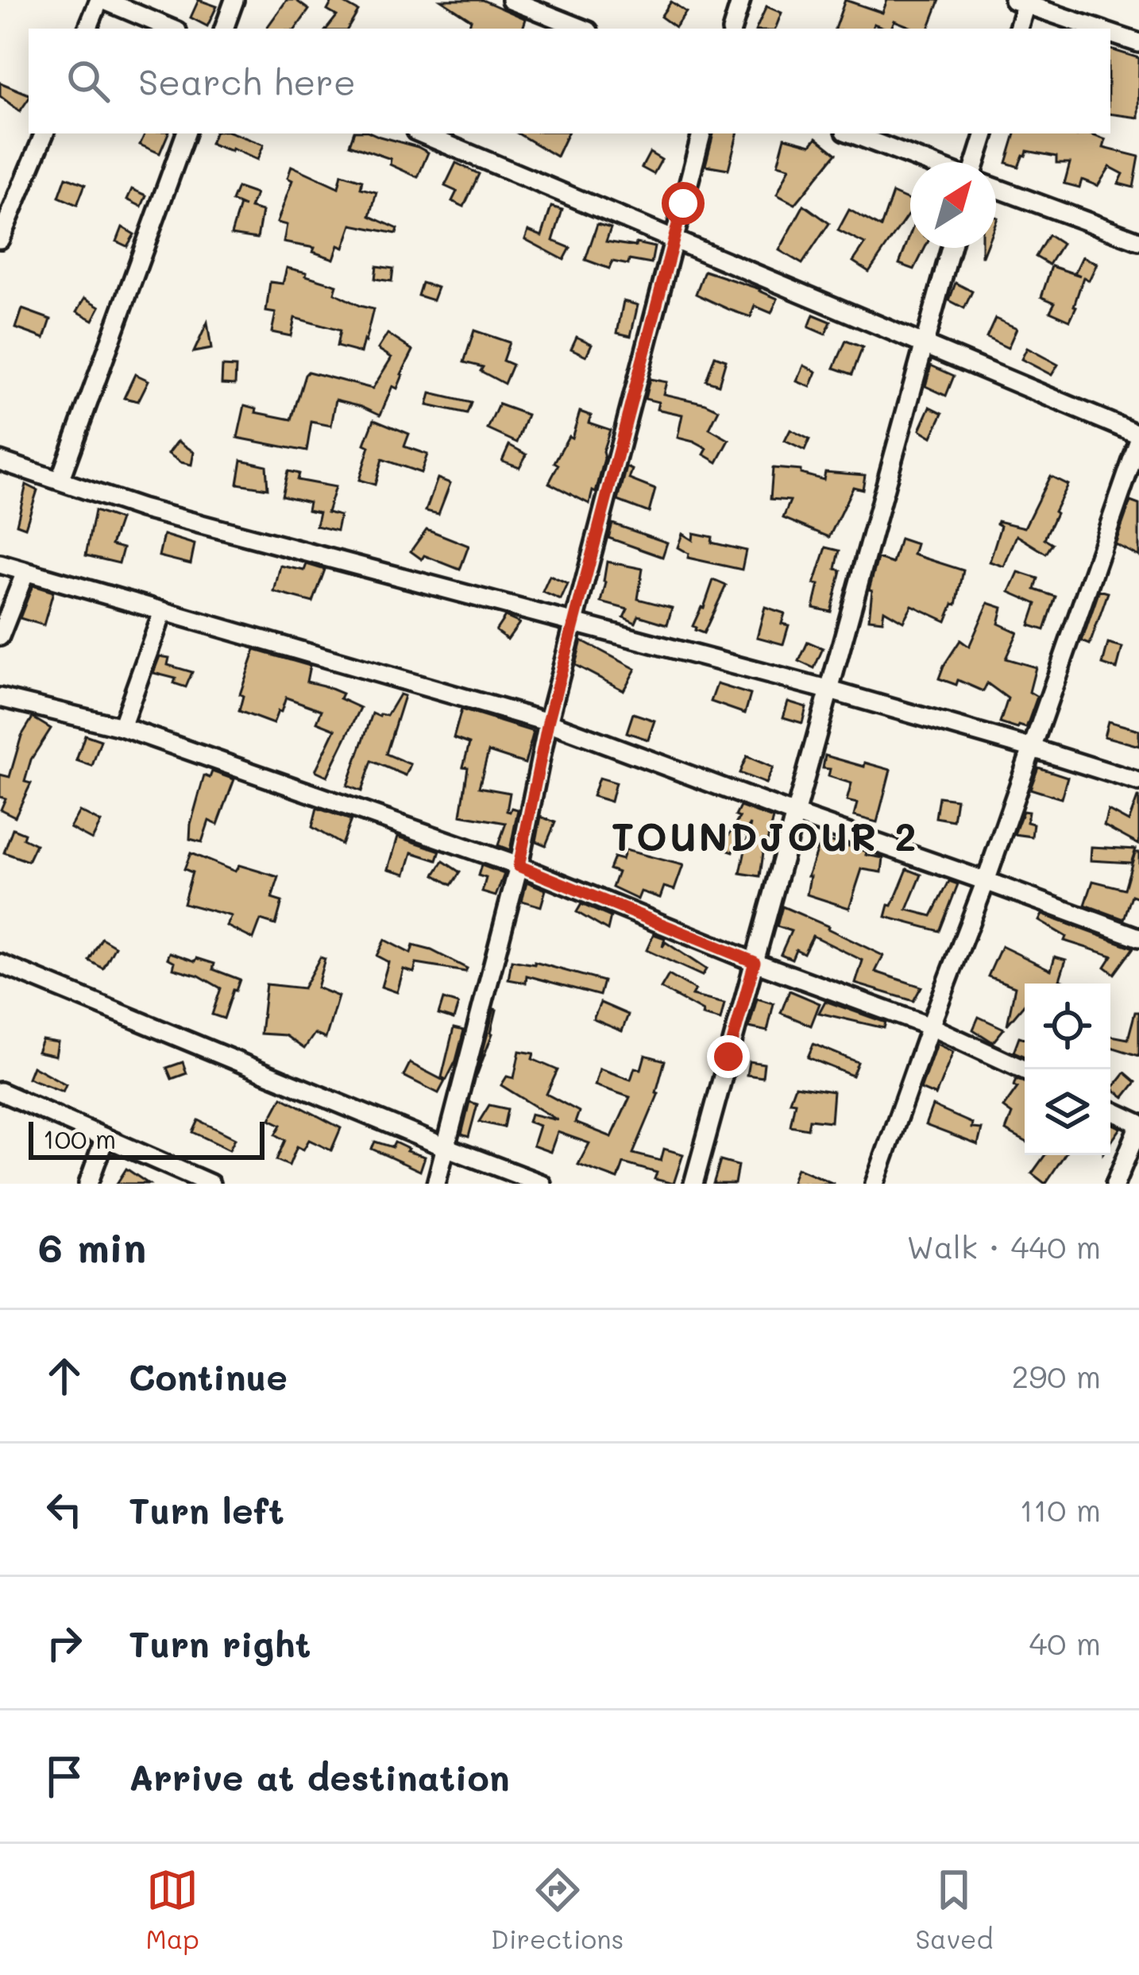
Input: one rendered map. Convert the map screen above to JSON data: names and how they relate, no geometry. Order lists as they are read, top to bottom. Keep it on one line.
{"districts":["TOUNDJOUR 2"],"scale_bar":"100 m","north":"top right","page":{"search":"Search here","scale":"100 m","heading":["6 min","Walk · 440 m"],"list":[["Continue","290 m"],["Turn left","110 m"],["Turn right","40 m"],"Arrive at destination"],"nav":["Map","Directions","Saved"]}}
